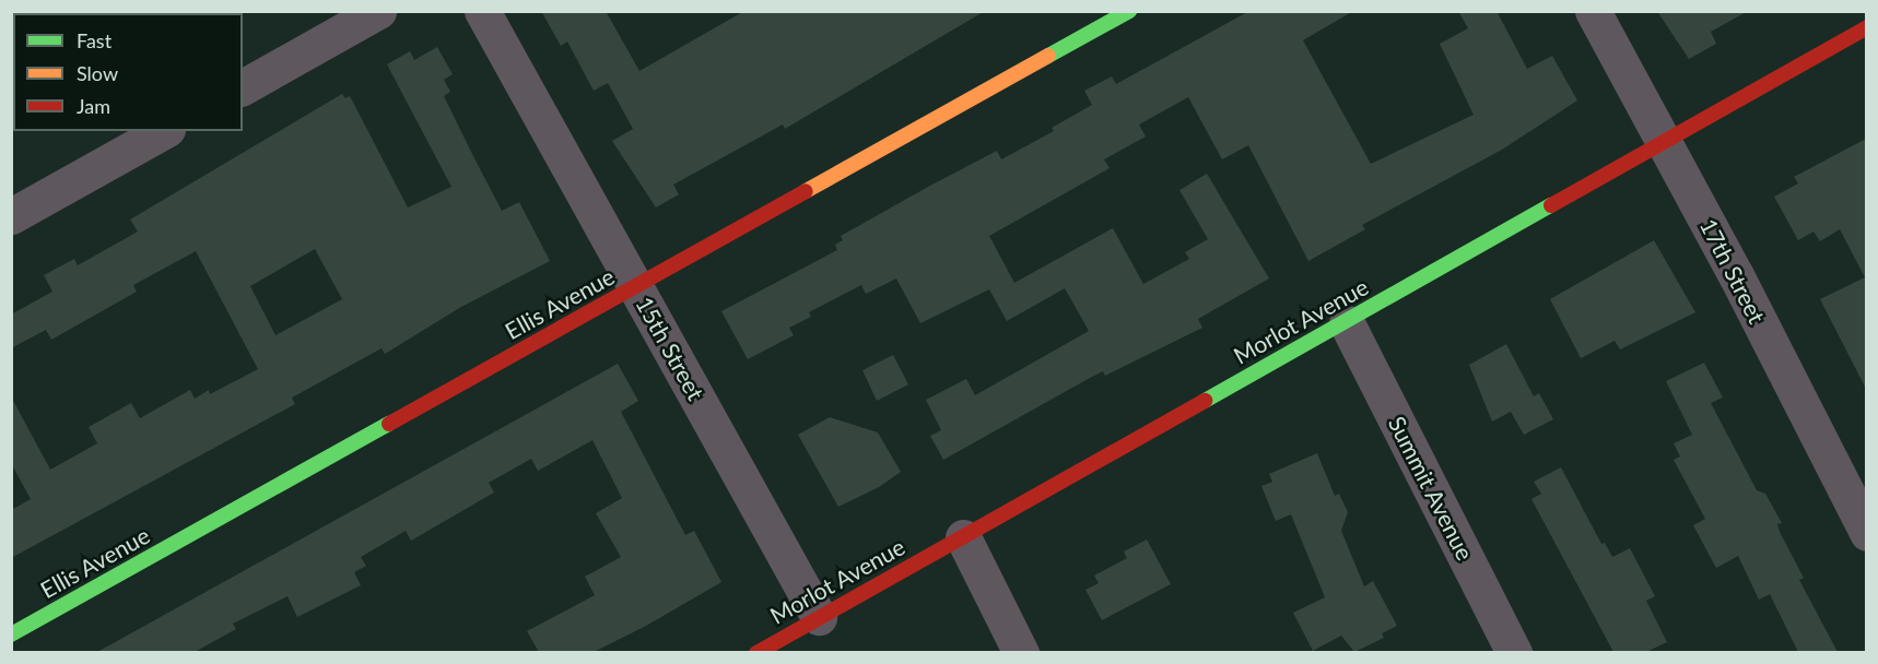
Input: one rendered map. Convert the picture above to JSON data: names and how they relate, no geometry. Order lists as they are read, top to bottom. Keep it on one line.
{"streets":{"street":["17th Street","Ellis Avenue","Morlot Avenue","15th Street","Summit Avenue"]},"crossings":[["17th Street","Morlot Avenue"],["Ellis Avenue","15th Street"],["Morlot Avenue","15th Street"],["Morlot Avenue","Summit Avenue"]],"legend":["Fast","Slow","Jam"]}
